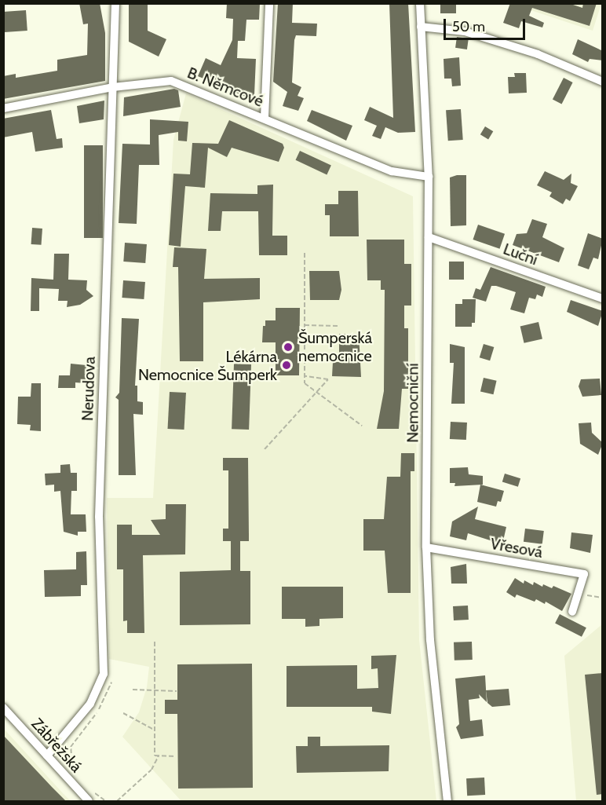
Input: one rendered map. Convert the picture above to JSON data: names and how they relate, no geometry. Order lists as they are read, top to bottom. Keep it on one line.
{"streets":{"street":["B. Němcové","Luční","Nerudova","Nemocniční","Vřesová","Zábřežská"]},"crossings":[["B. Němcové","Nerudova"],["B. Němcové","Nemocniční"],["Luční","Nemocniční"],["Nerudova","Zábřežská"],["Nemocniční","Vřesová"]],"places":["Šumperská nemocnice","Lékárna Nemocnice Šumperk"],"scale_bar":"50 m"}
